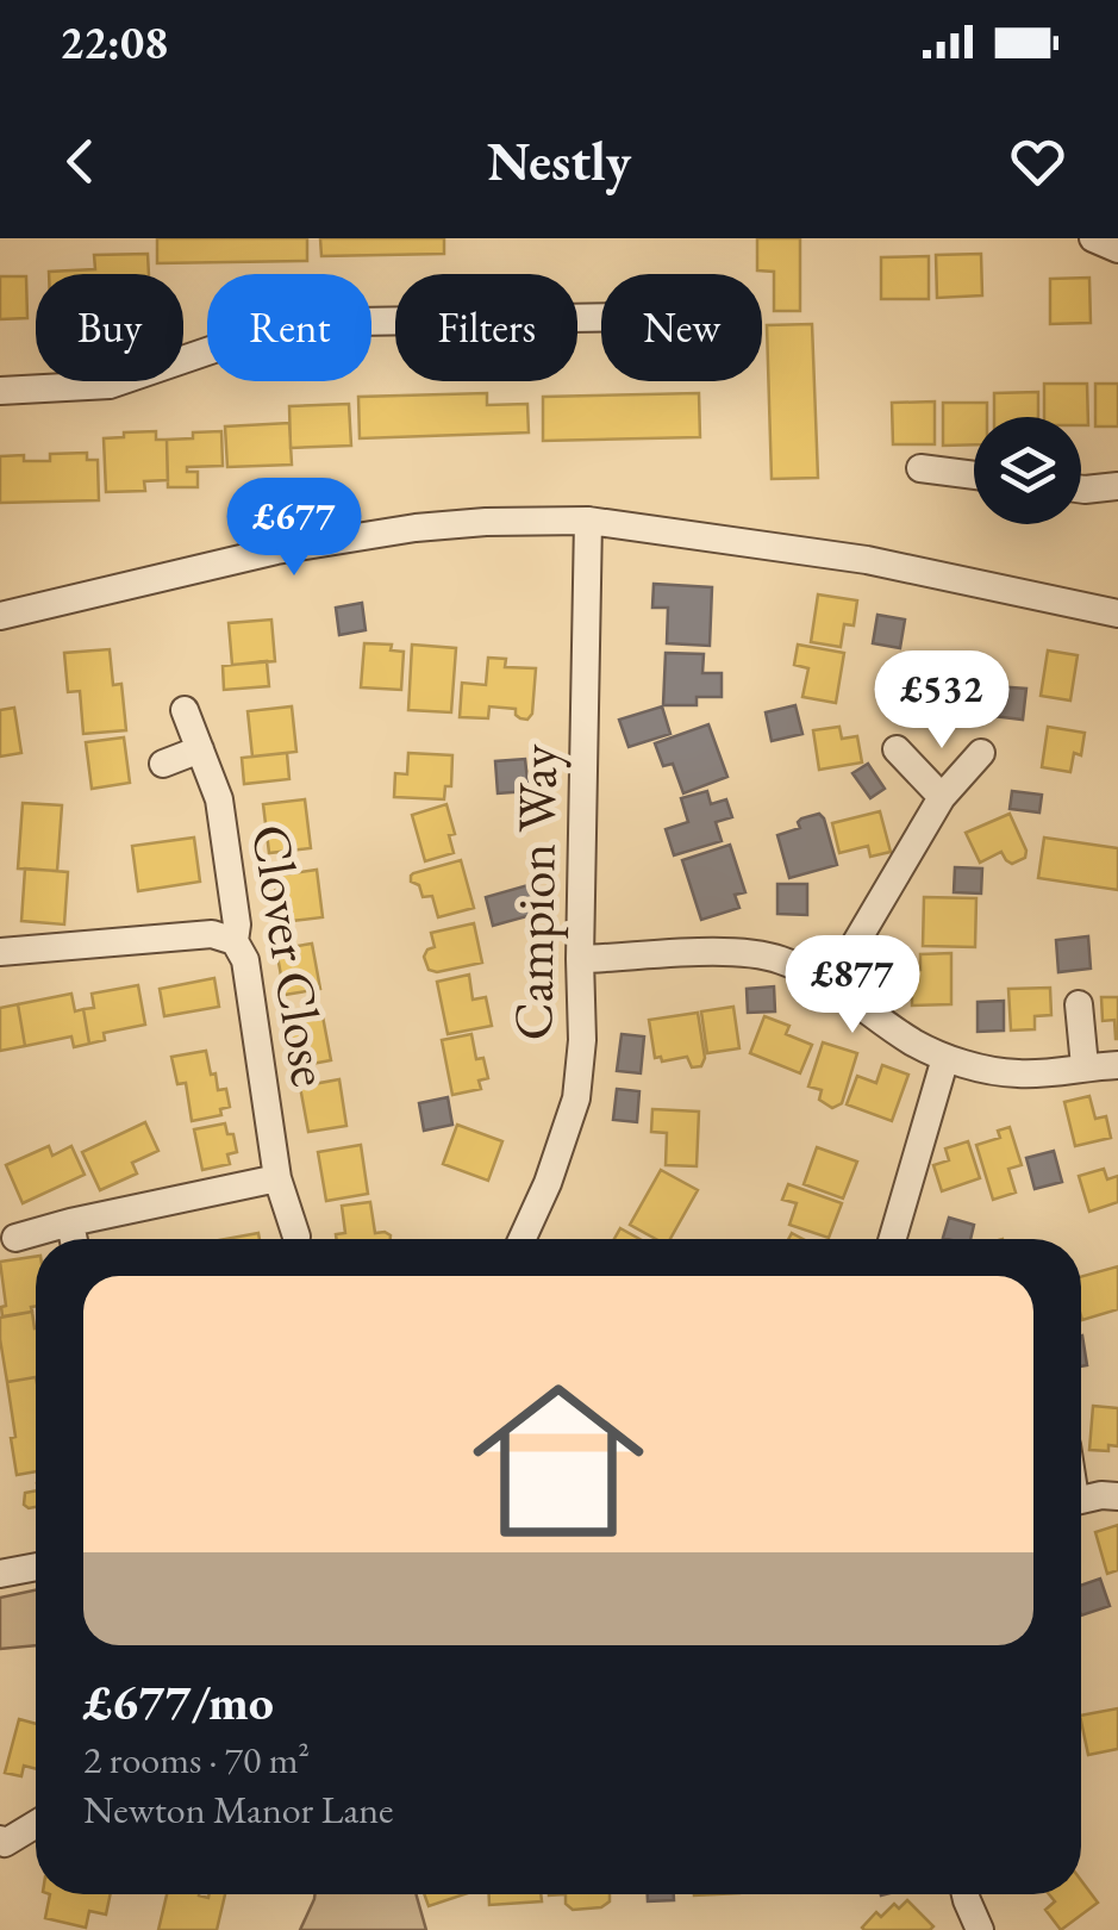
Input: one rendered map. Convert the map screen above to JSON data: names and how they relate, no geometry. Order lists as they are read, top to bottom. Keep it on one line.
{"streets":{"street":["Campion Way","Clover Close"]},"page":{"status":"22:08","header":"Nestly","chip":["Buy","Rent","Filters","New"],"price":["£677","£532","£877"],"list":[{"name":"£677/mo","note":"2 rooms · 70 m² · Newton Manor Lane"}]}}
